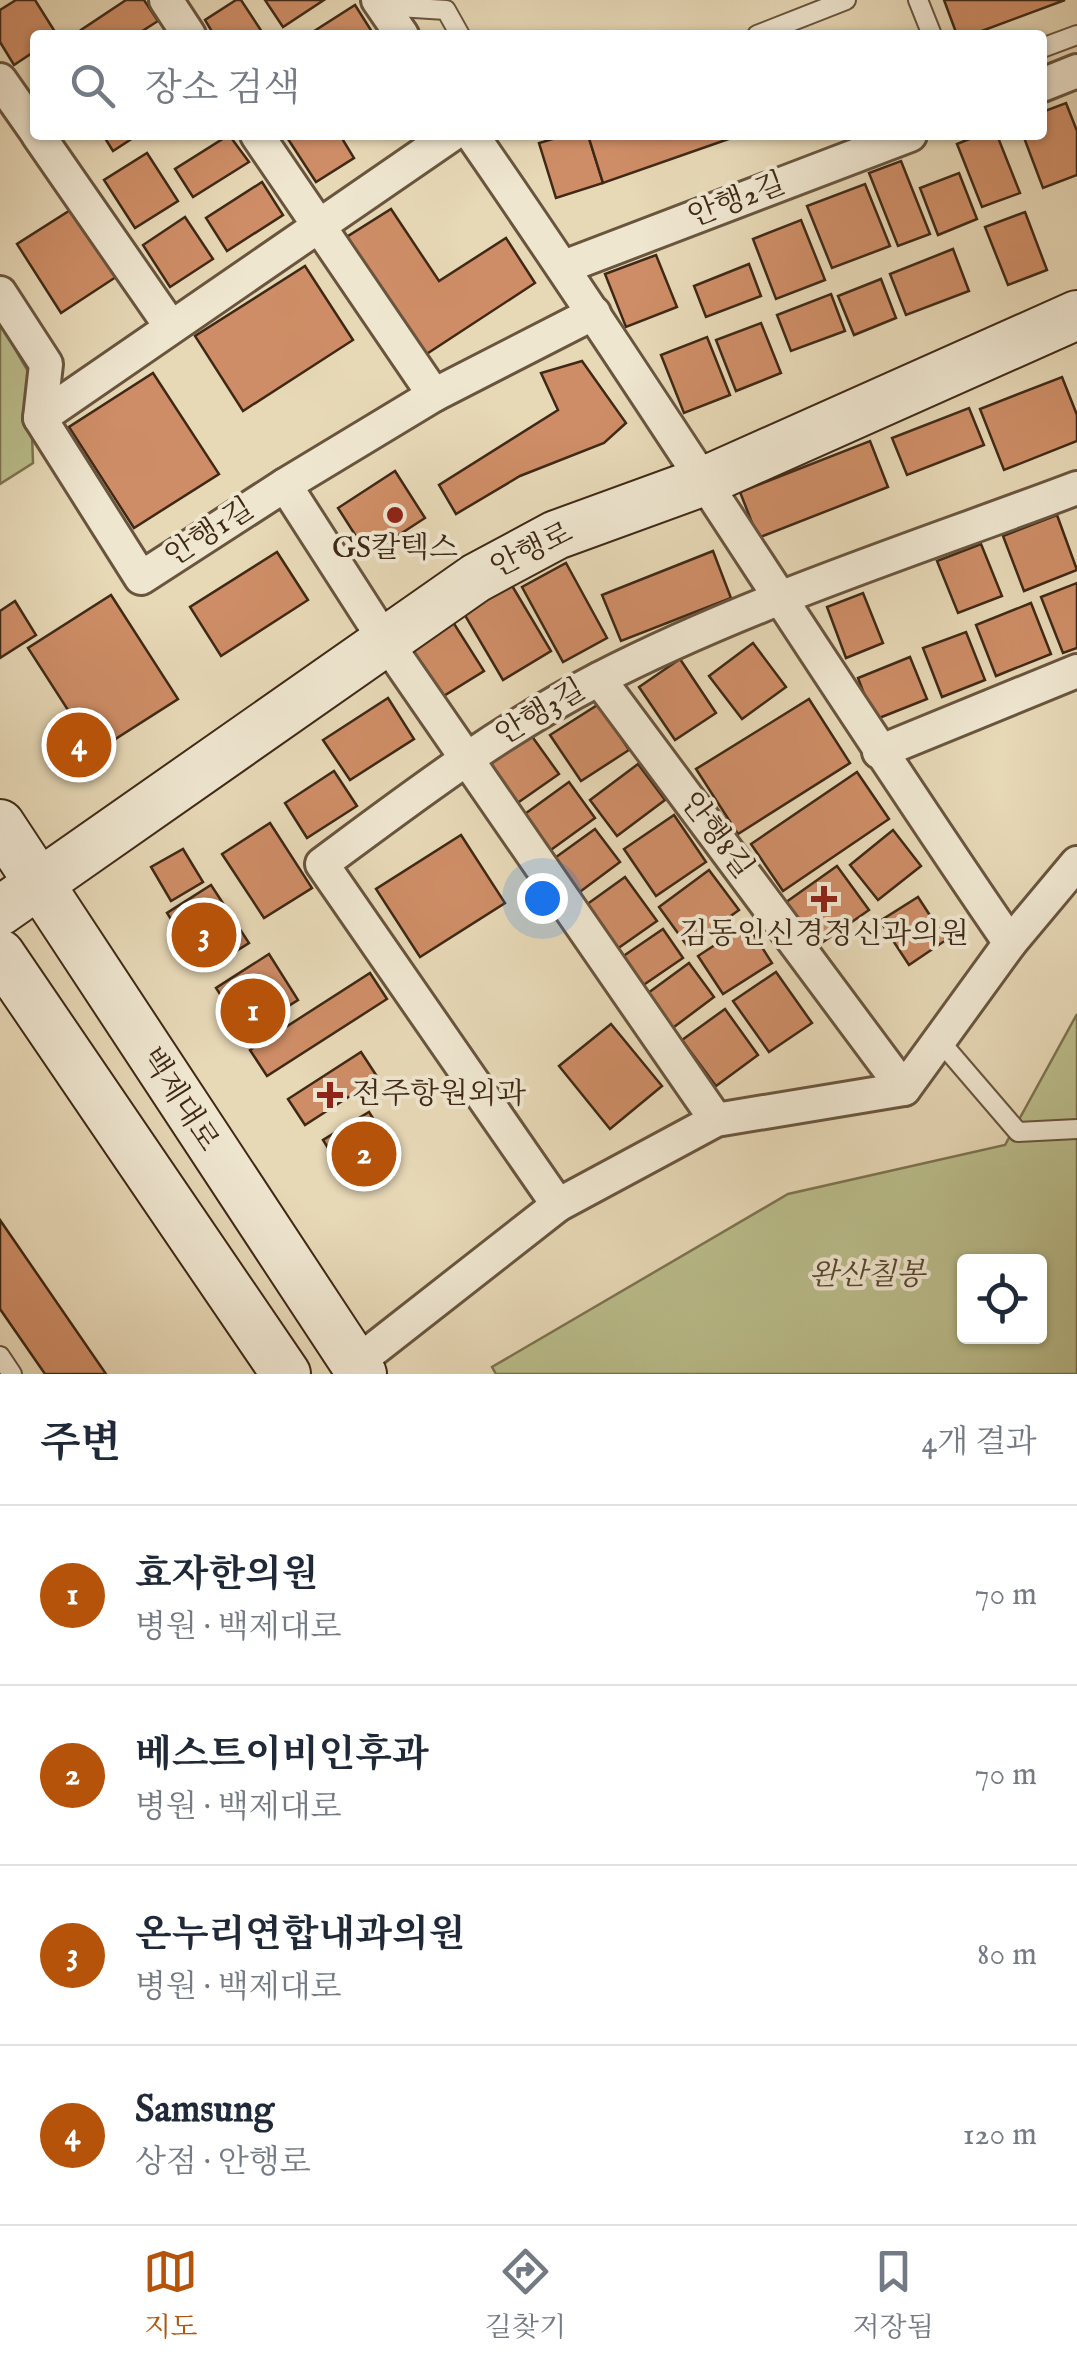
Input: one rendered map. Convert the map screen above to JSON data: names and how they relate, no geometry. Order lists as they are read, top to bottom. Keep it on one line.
{"streets":{"street":["안행2길","안행1길","안행로","안행3길","안행8길","백제대로"]},"crossings":[["안행1길","안행로"],["안행1길","안행3길"],["안행로","백제대로"],["안행3길","안행8길"]],"parks":["완산칠봉"],"places":{"other":["GS칼텍스"],"health":["김동인신경정신과의원","전주항원외과"]},"page":{"search":"장소 검색","pins":["4","3","1","2"],"heading":["주변","4개 결과"],"list":[{"mark":"1","name":"효자한의원","note":"병원 · 백제대로","value":"70 m"},{"mark":"2","name":"베스트이비인후과","note":"병원 · 백제대로","value":"70 m"},{"mark":"3","name":"온누리연합내과의원","note":"병원 · 백제대로","value":"80 m"},{"mark":"4","name":"Samsung","note":"상점 · 안행로","value":"120 m"}],"nav":["지도","길찾기","저장됨"]}}
